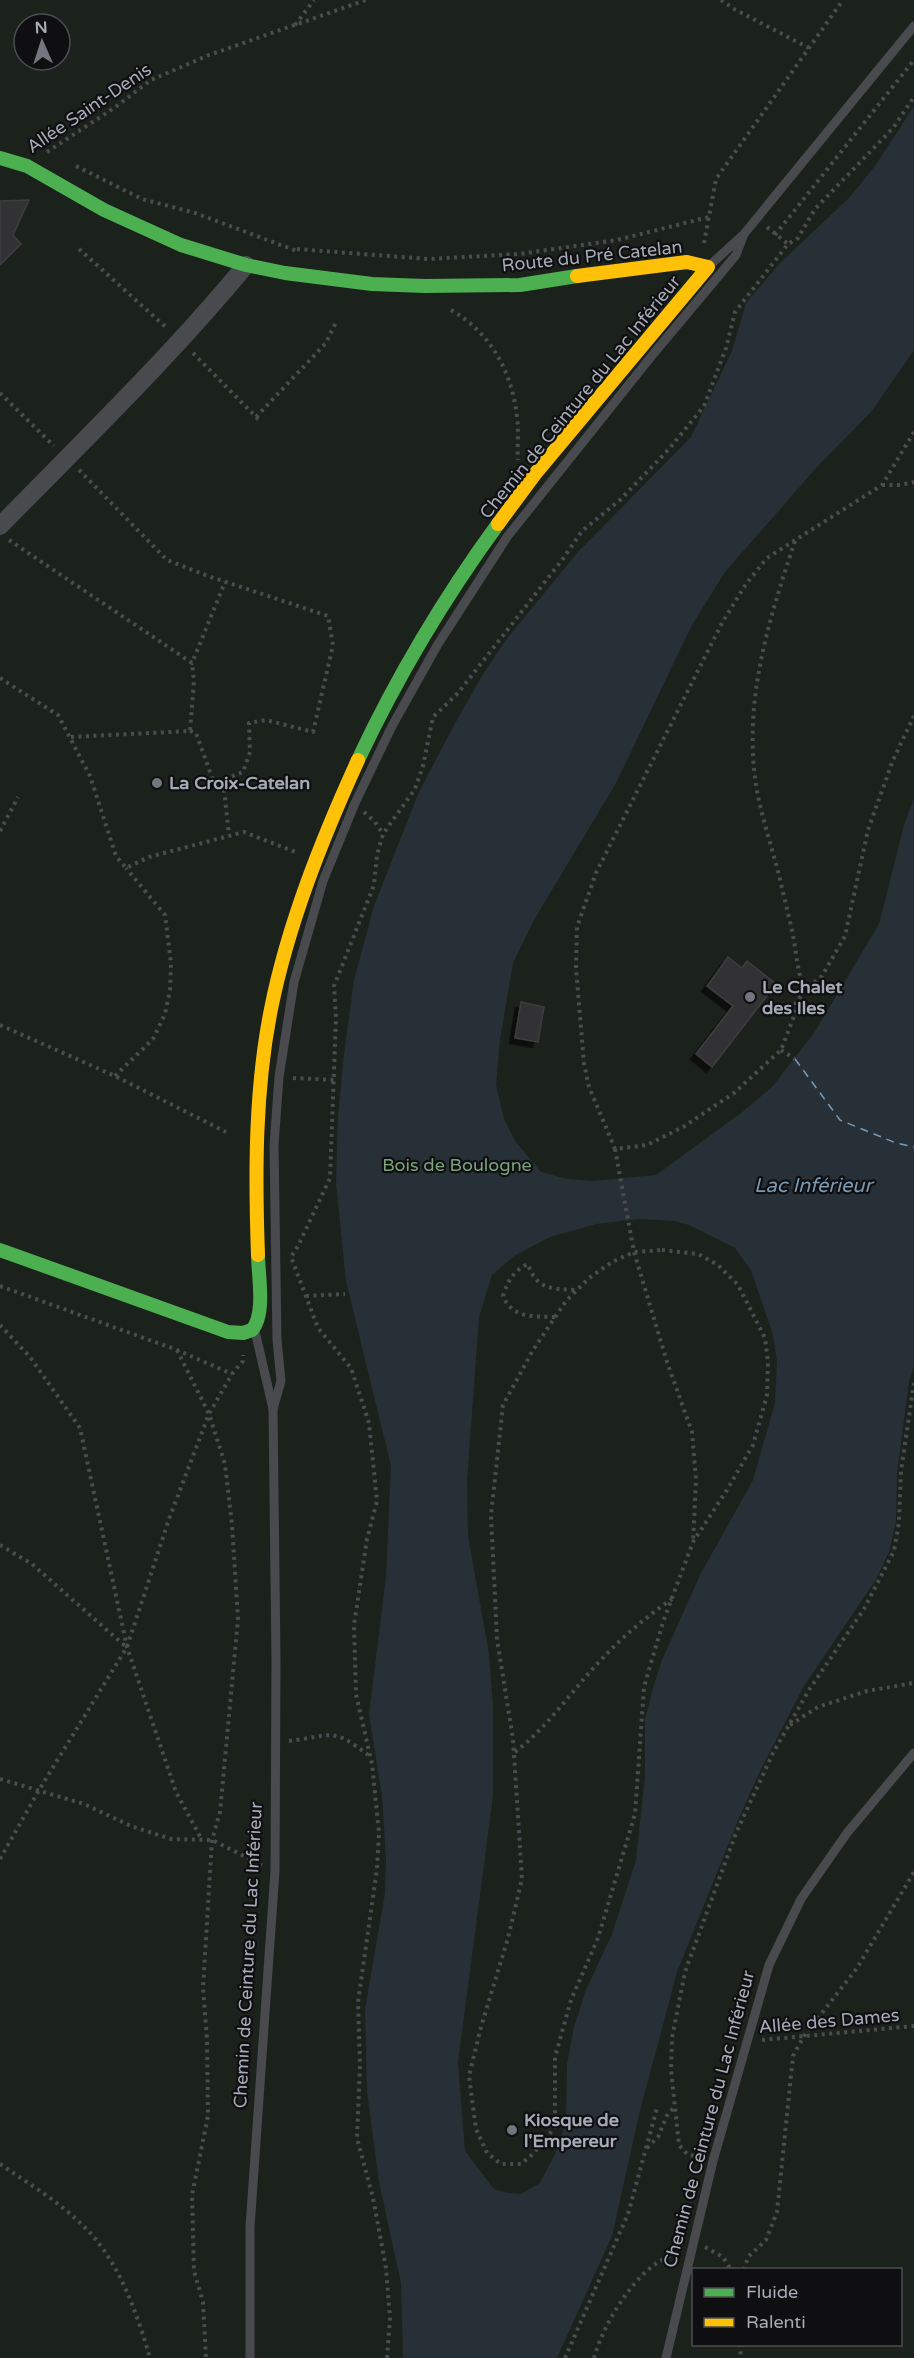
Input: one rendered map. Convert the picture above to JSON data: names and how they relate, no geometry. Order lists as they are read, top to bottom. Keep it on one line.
{"streets":{"street":["Route du Pré Catelan","Chemin de Ceinture du Lac Inférieur"],"path":["Allée Saint-Denis","Allée des Dames"]},"crossings":[["Route du Pré Catelan","Chemin de Ceinture du Lac Inférieur"],["Chemin de Ceinture du Lac Inférieur","Allée des Dames"]],"water":["Lac Inférieur"],"parks":["Bois de Boulogne"],"places":["La Croix-Catelan","Le Chalet des Iles","Kiosque de l'Empereur"],"legend":["Fluide","Ralenti"],"north":"top"}
